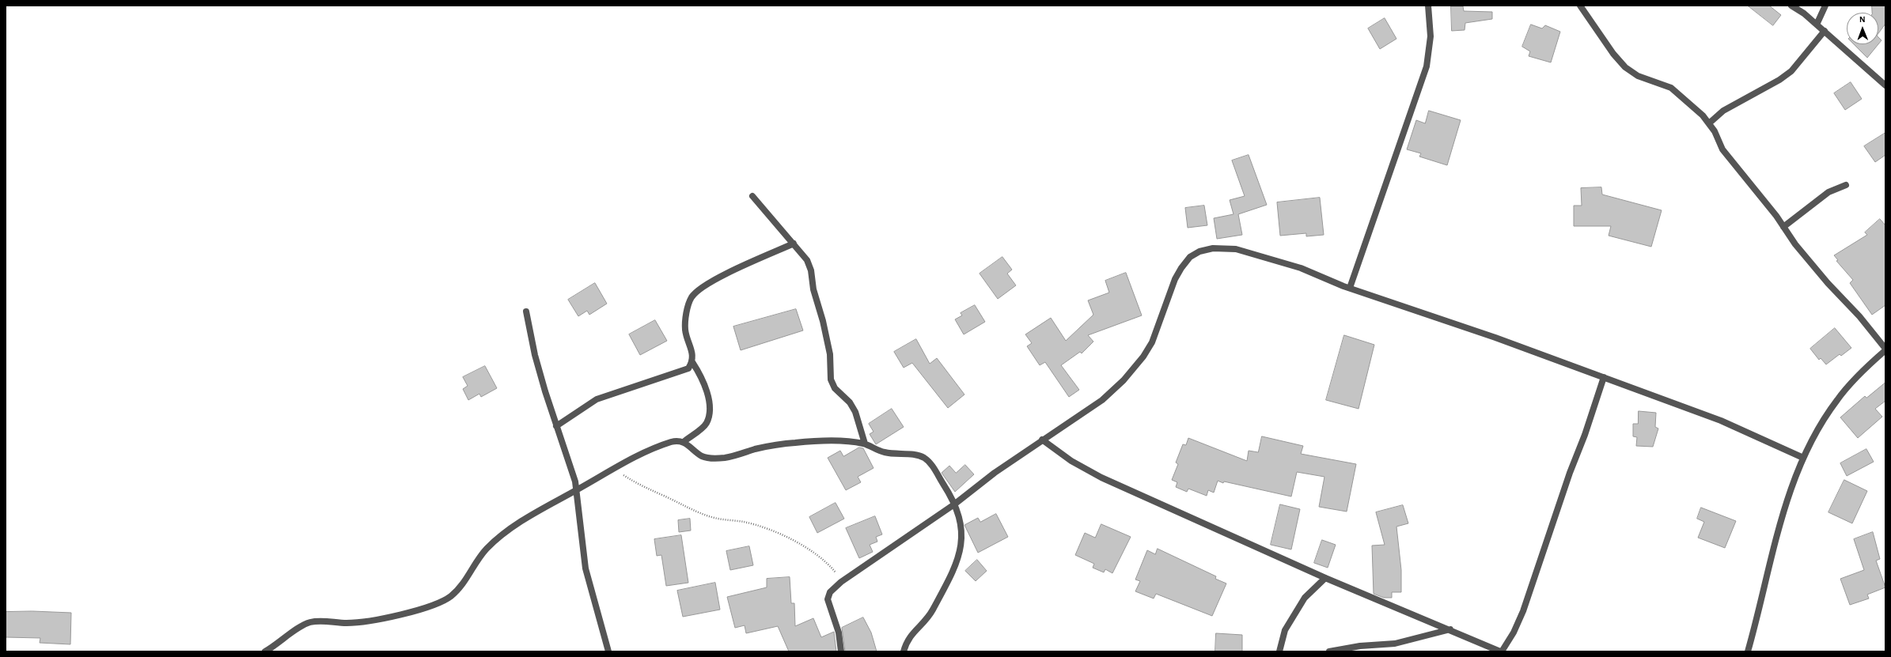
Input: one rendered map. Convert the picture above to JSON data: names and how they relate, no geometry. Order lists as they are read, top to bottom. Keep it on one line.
{"north":"top"}
